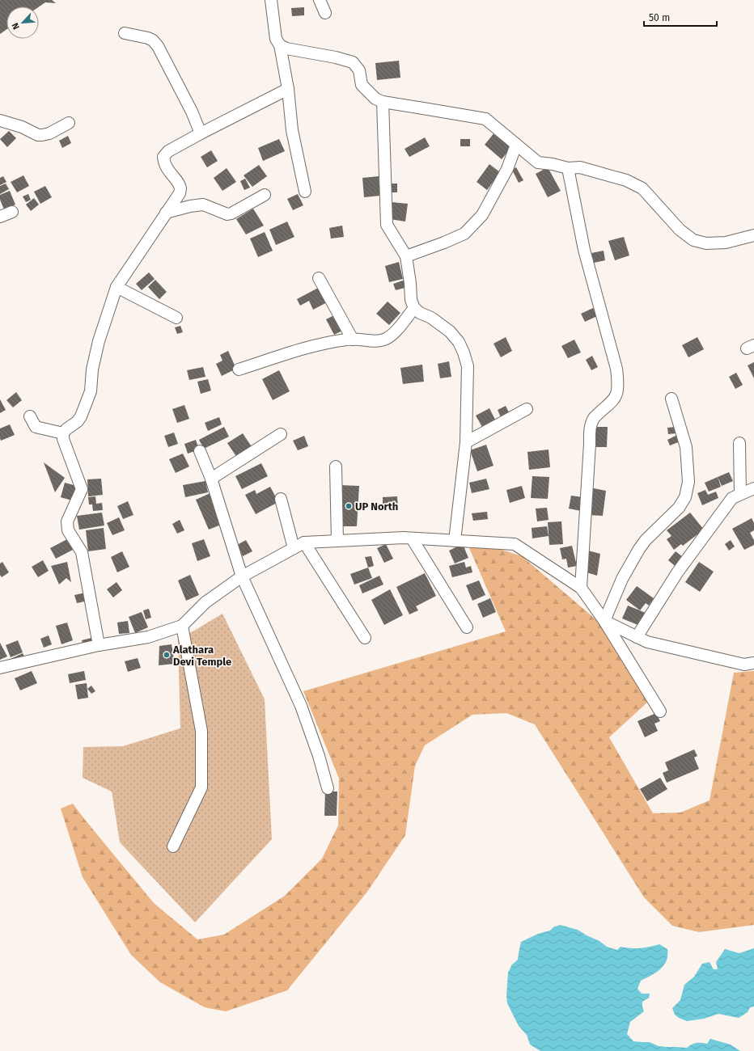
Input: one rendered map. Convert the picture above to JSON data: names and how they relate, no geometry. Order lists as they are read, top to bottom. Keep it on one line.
{"places":["UP North","Alathara Devi Temple"],"scale_bar":"50 m","north":"bottom left"}
